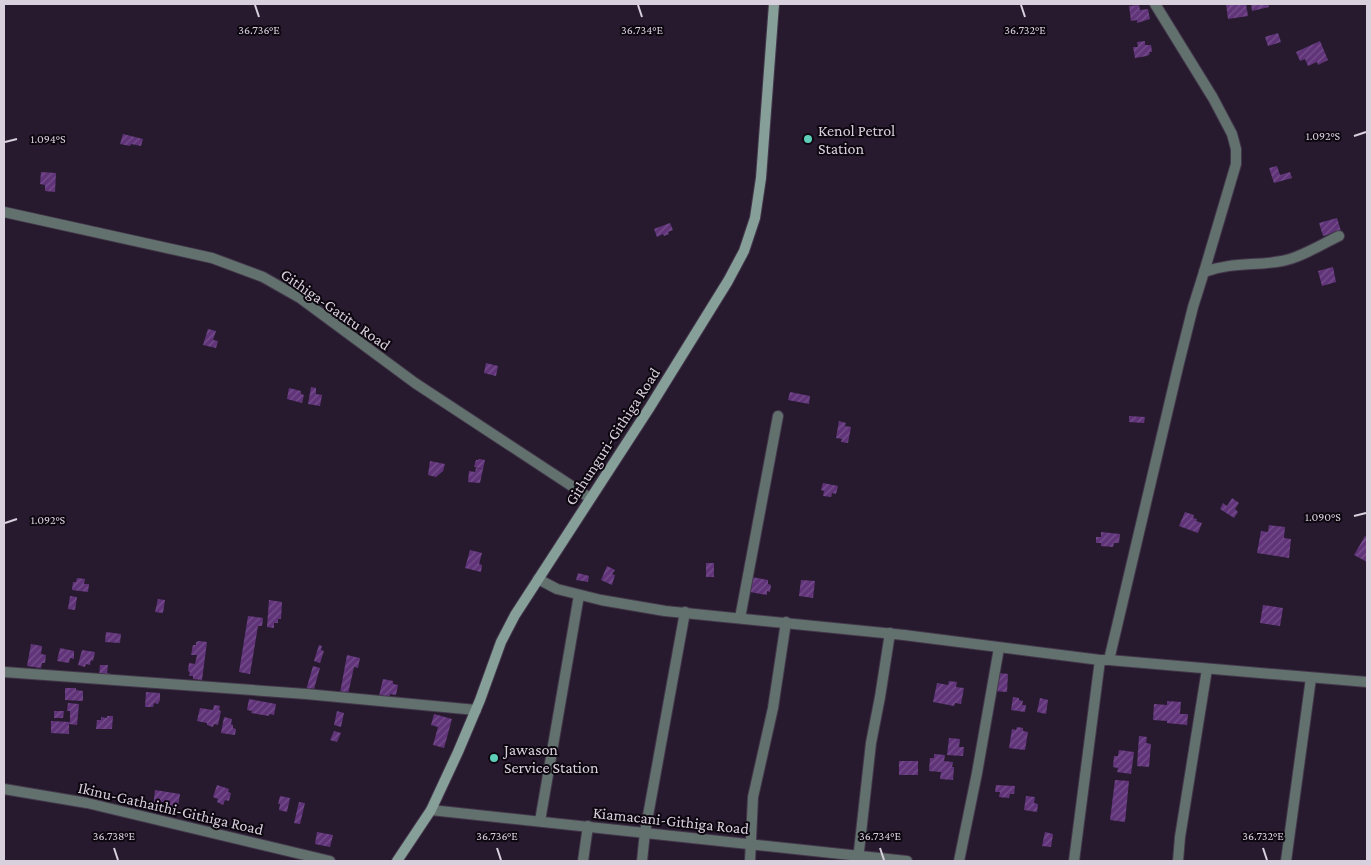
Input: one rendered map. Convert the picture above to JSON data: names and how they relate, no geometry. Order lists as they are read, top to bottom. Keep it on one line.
{"streets":{"street":["Githiga-Gatitu Road","Githunguri-Githiga Road","Ikinu-Gathaithi-Githiga Road","Kiamacani-Githiga Road"]},"crossings":[["Githiga-Gatitu Road","Githunguri-Githiga Road"],["Githunguri-Githiga Road","Kiamacani-Githiga Road"]],"places":["Kenol Petrol Station","Jawason Service Station"],"coordinates":["36.736°E","36.734°E","36.732°E","1.092°S","1.094°S","1.090°S","36.738°E"]}
